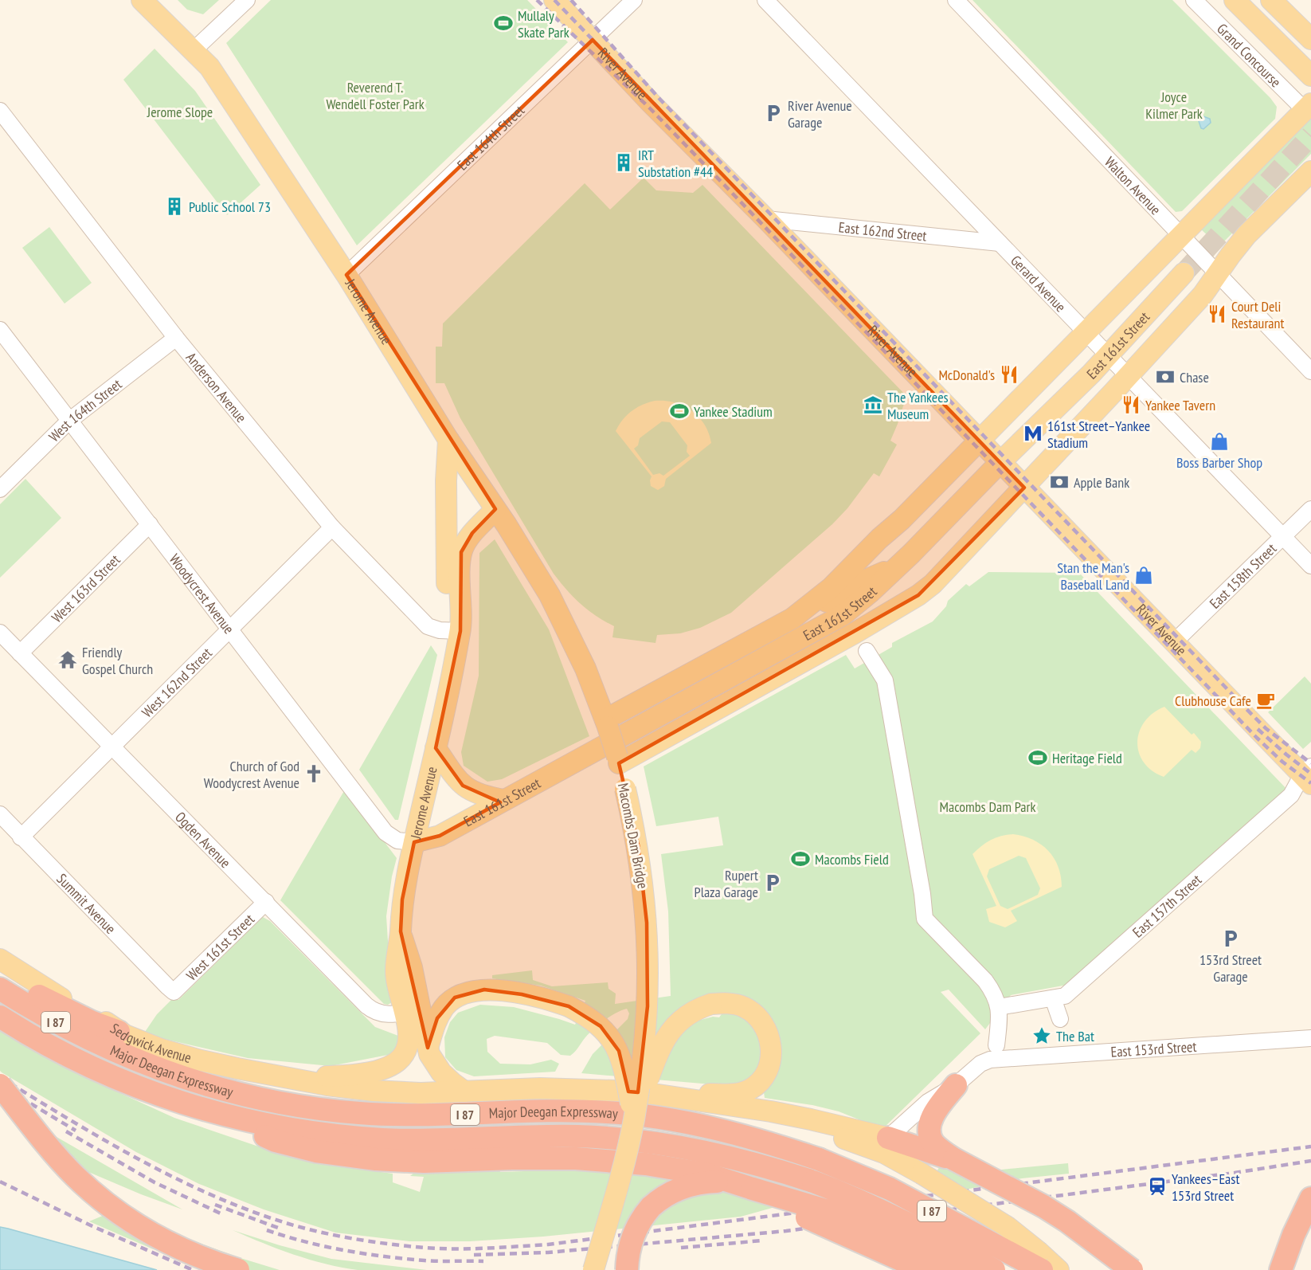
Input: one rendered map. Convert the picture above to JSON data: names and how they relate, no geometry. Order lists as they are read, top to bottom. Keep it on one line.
{"streets":{"highway":["I 87","Major Deegan Expressway"],"main road":["Grand Concourse","River Avenue","Jerome Avenue","East 161st Street","Macombs Dam Bridge","Sedgwick Avenue"],"street":["East 164th Street","Walton Avenue","East 162nd Street","Gerard Avenue","Anderson Avenue","West 164th Street","East 158th Street","West 163rd Street","Woodycrest Avenue","West 162nd Street","Ogden Avenue","Summit Avenue","East 157th Street","West 161st Street","East 153rd Street"]},"crossings":[["Grand Concourse","East 161st Street"],["River Avenue","East 164th Street"],["River Avenue","East 162nd Street"],["River Avenue","East 161st Street"],["River Avenue","East 158th Street"],["River Avenue","East 157th Street"],["East 164th Street","Jerome Avenue"],["Walton Avenue","East 161st Street"],["East 162nd Street","Gerard Avenue"],["Gerard Avenue","East 161st Street"],["Gerard Avenue","East 158th Street"],["Jerome Avenue","East 161st Street"],["Jerome Avenue","Anderson Avenue"],["Jerome Avenue","Woodycrest Avenue"],["Jerome Avenue","Macombs Dam Bridge"],["Jerome Avenue","Ogden Avenue"],["East 161st Street","Woodycrest Avenue"],["East 161st Street","Macombs Dam Bridge"],["Anderson Avenue","West 164th Street"],["Anderson Avenue","West 162nd Street"],["West 164th Street","Woodycrest Avenue"],["West 163rd Street","Woodycrest Avenue"],["West 163rd Street","Ogden Avenue"],["Woodycrest Avenue","West 162nd Street"],["West 162nd Street","Ogden Avenue"],["West 162nd Street","Summit Avenue"],["Ogden Avenue","West 161st Street"],["Summit Avenue","West 161st Street"],["Sedgwick Avenue","Major Deegan Expressway"]],"parks":["Reverend T. Wendell Foster Park","Joyce Kilmer Park","Jerome Slope","Macombs Dam Park"],"places":{"sports":["Mullaly Skate Park","Yankee Stadium","Heritage Field","Macombs Field"],"parking":["River Avenue Garage","Rupert Plaza Garage","153rd Street Garage"],"building":["IRT Substation #44","Public School 73"],"restaurant":["Court Deli Restaurant","McDonald's","Yankee Tavern"],"bank":["Chase","Apple Bank"],"museum":["The Yankees Museum"],"metro station":["161st Street–Yankee Stadium"],"shop":["Boss Barber Shop","Stan the Man's Baseball Land"],"temple":["Friendly Gospel Church"],"cafe":["Clubhouse Cafe"],"church":["Church of God Woodycrest Avenue"],"place":["The Bat"],"station":["Yankees–East 153rd Street"]}}
